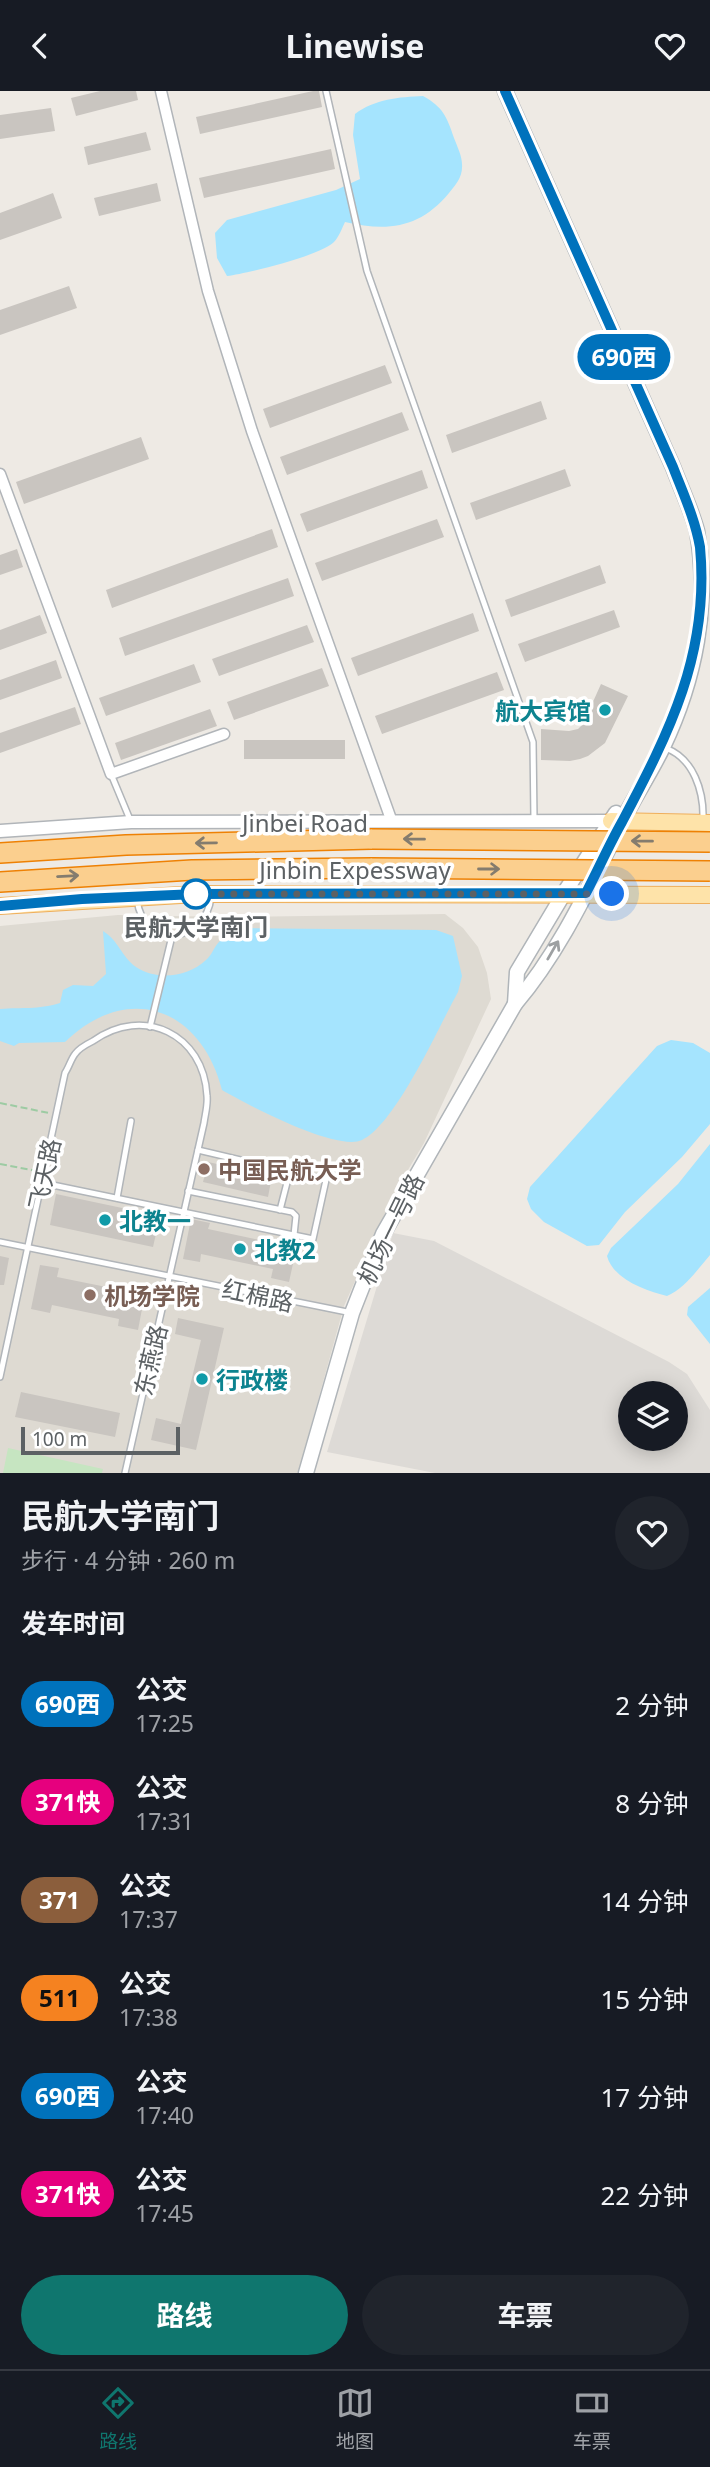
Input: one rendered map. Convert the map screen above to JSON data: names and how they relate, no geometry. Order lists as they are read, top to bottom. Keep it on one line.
{"streets":{"highway":["Jinbin Expessway"],"main road":["机场一号路"],"street":["Jinbei Road"],"lane":["飞天路","红棉路","东燕路"]},"crossings":[["Jinbei Road","机场一号路"],["飞天路","红棉路"],["飞天路","东燕路"],["机场一号路","红棉路"],["红棉路","东燕路"]],"places":["航大宾馆","民航大学南门","中国民航大学","北教一","北教2","机场学院","行政楼"],"lines":["bus line 690西"],"scale_bar":"100 m","page":{"header":"Linewise","on_map":"690西","scale":"100 m","heading":[["民航大学南门","步行 · 4 分钟 · 260 m"],"发车时间"],"list":[{"mark":"690西","name":"公交","note":"17:25","value":"2 分钟"},{"mark":"371快","name":"公交","note":"17:31","value":"8 分钟"},{"mark":"371","name":"公交","note":"17:37","value":"14 分钟"},{"mark":"511","name":"公交","note":"17:38","value":"15 分钟"},{"mark":"690西","name":"公交","note":"17:40","value":"17 分钟"},{"mark":"371快","name":"公交","note":"17:45","value":"22 分钟"}],"buttons":["路线","车票"],"tabs":["路线","地图","车票"]}}
